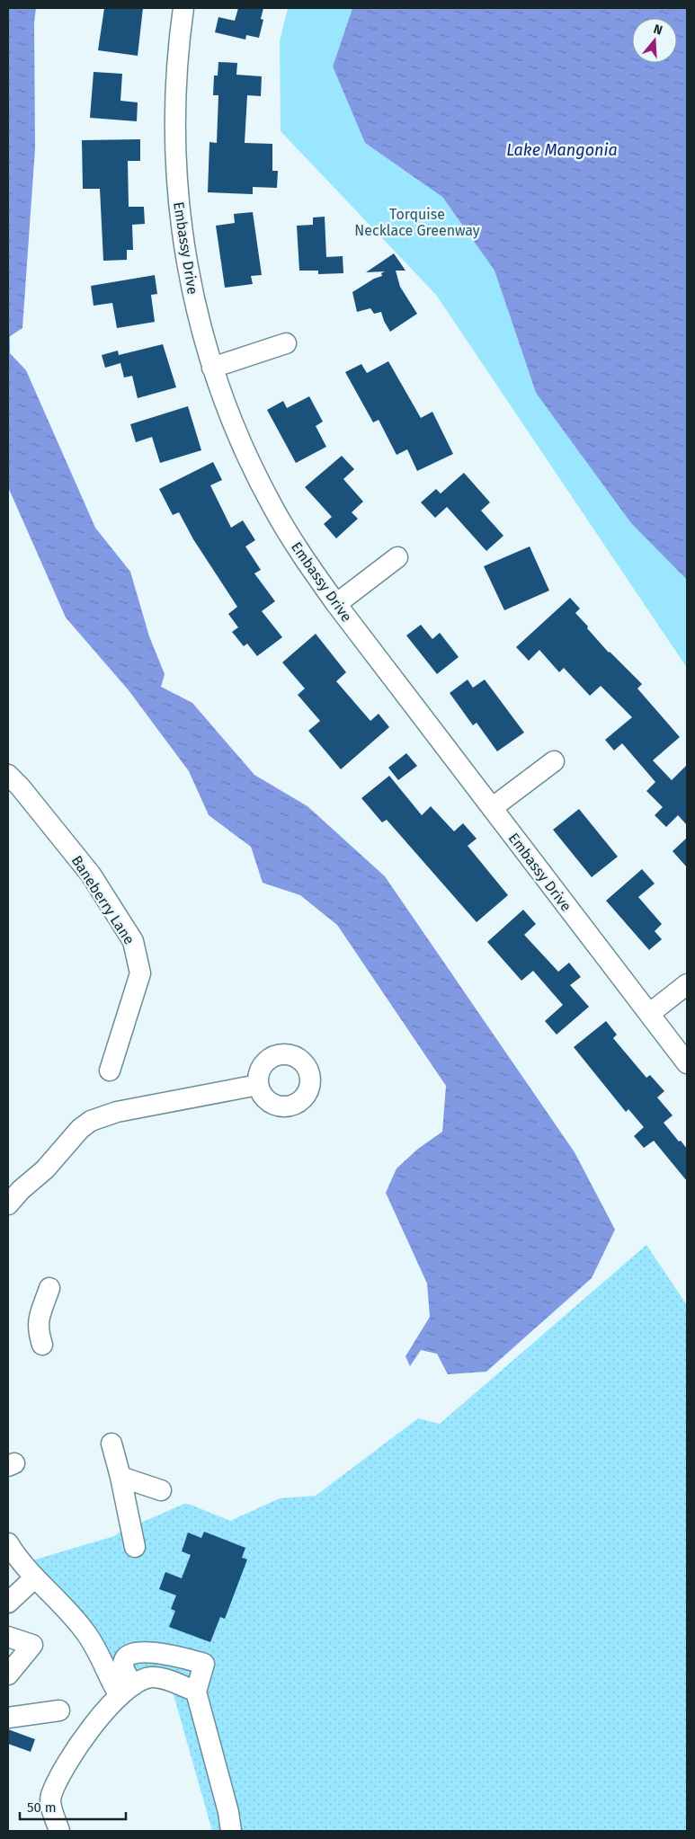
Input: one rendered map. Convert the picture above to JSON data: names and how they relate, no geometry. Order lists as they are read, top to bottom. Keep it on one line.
{"streets":{"street":["Embassy Drive","Baneberry Lane"]},"water":["Lake Mangonia"],"parks":["Torquise Necklace Greenway"],"scale_bar":"50 m","north":"top"}
